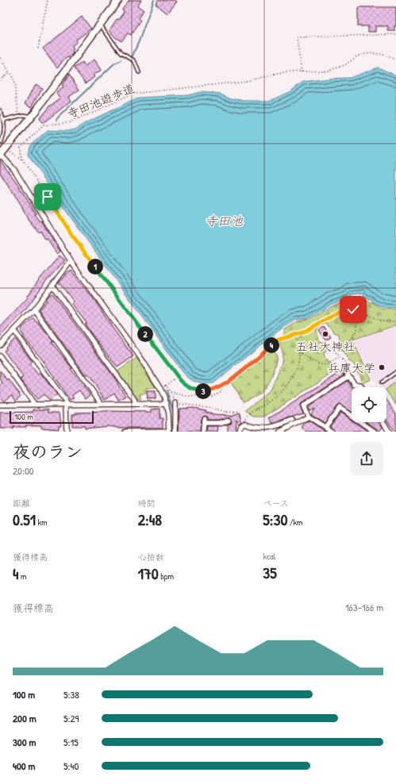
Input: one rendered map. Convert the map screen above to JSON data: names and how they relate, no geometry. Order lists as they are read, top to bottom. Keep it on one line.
{"streets":{"path":["寺田池遊歩道"]},"water":["寺田池"],"places":["五社大神社","兵庫大学"],"scale_bar":"100 m","page":{"pins":["1","2","4","3"],"scale":"100 m","heading":["夜のラン","20:00"],"stats":[["距離","0.51 km"],["時間","2:48"],["ペース","5:30 /km"],["獲得標高","4 m"],["心拍数","170 bpm"],["kcal","35"]],"chart":["獲得標高","163–166 m"],"list":[{"name":"100 m","note":"5:38"},{"name":"200 m","note":"5:29"},{"name":"300 m","note":"5:15"},{"name":"400 m","note":"5:40"}]}}
